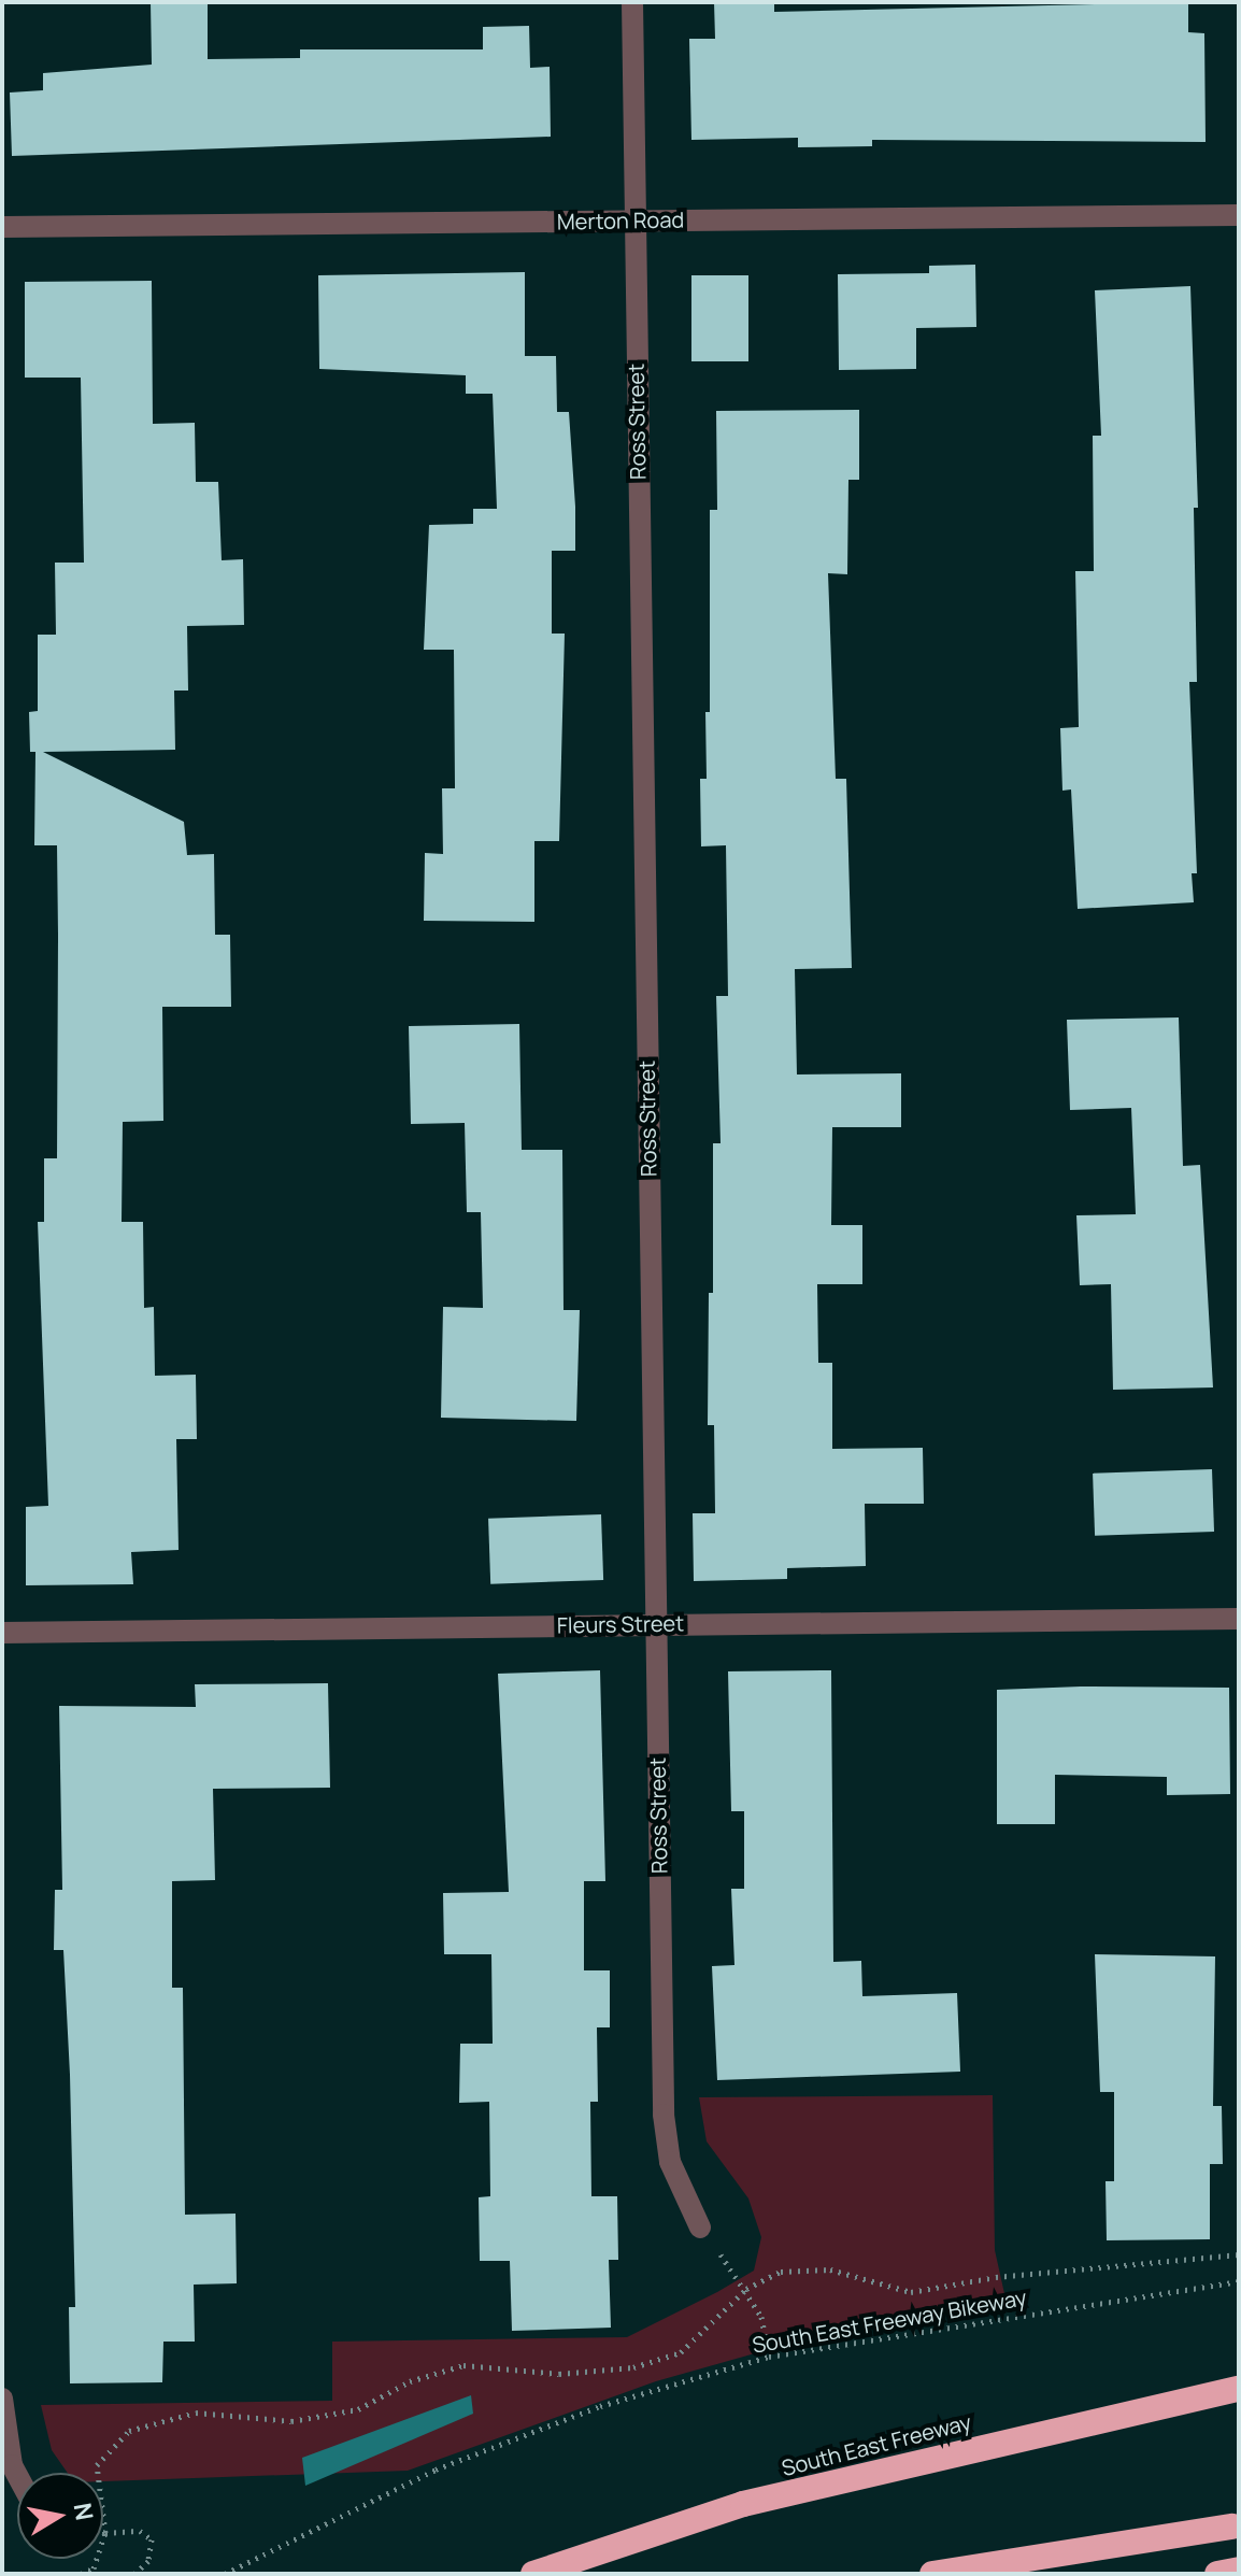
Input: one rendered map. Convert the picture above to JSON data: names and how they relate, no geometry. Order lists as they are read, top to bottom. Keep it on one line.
{"streets":{"highway":["South East Freeway"],"street":["Merton Road","Ross Street","Fleurs Street"],"path":["South East Freeway Bikeway"]},"crossings":[["Merton Road","Ross Street"],["Ross Street","Fleurs Street"]],"north":"right"}
